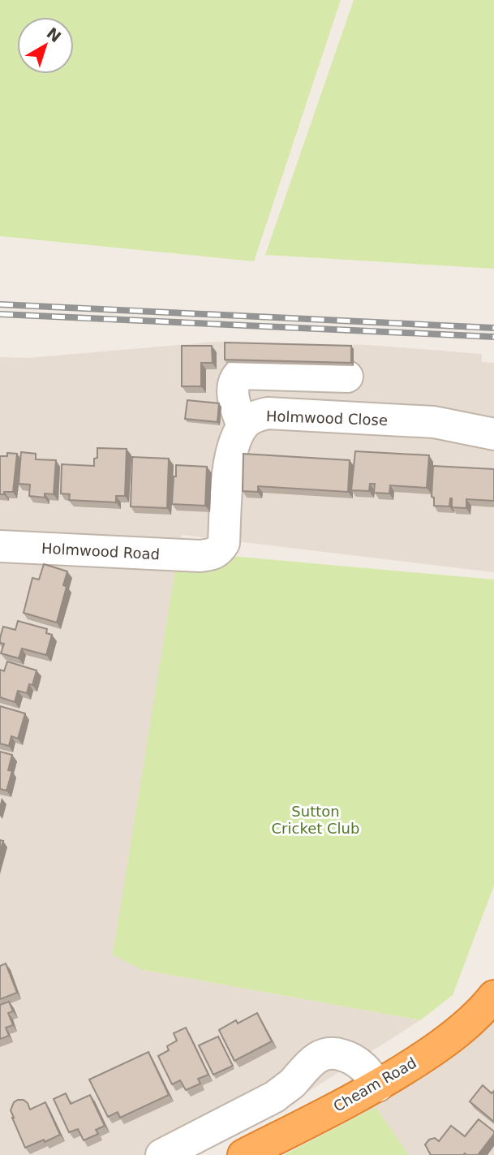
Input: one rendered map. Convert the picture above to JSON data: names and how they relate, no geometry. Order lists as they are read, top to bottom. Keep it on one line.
{"streets":{"highway":["Cheam Road"],"street":["Holmwood Close","Holmwood Road"]},"crossings":[["Holmwood Close","Holmwood Road"]],"parks":["Sutton Cricket Club"],"north":"top right"}
